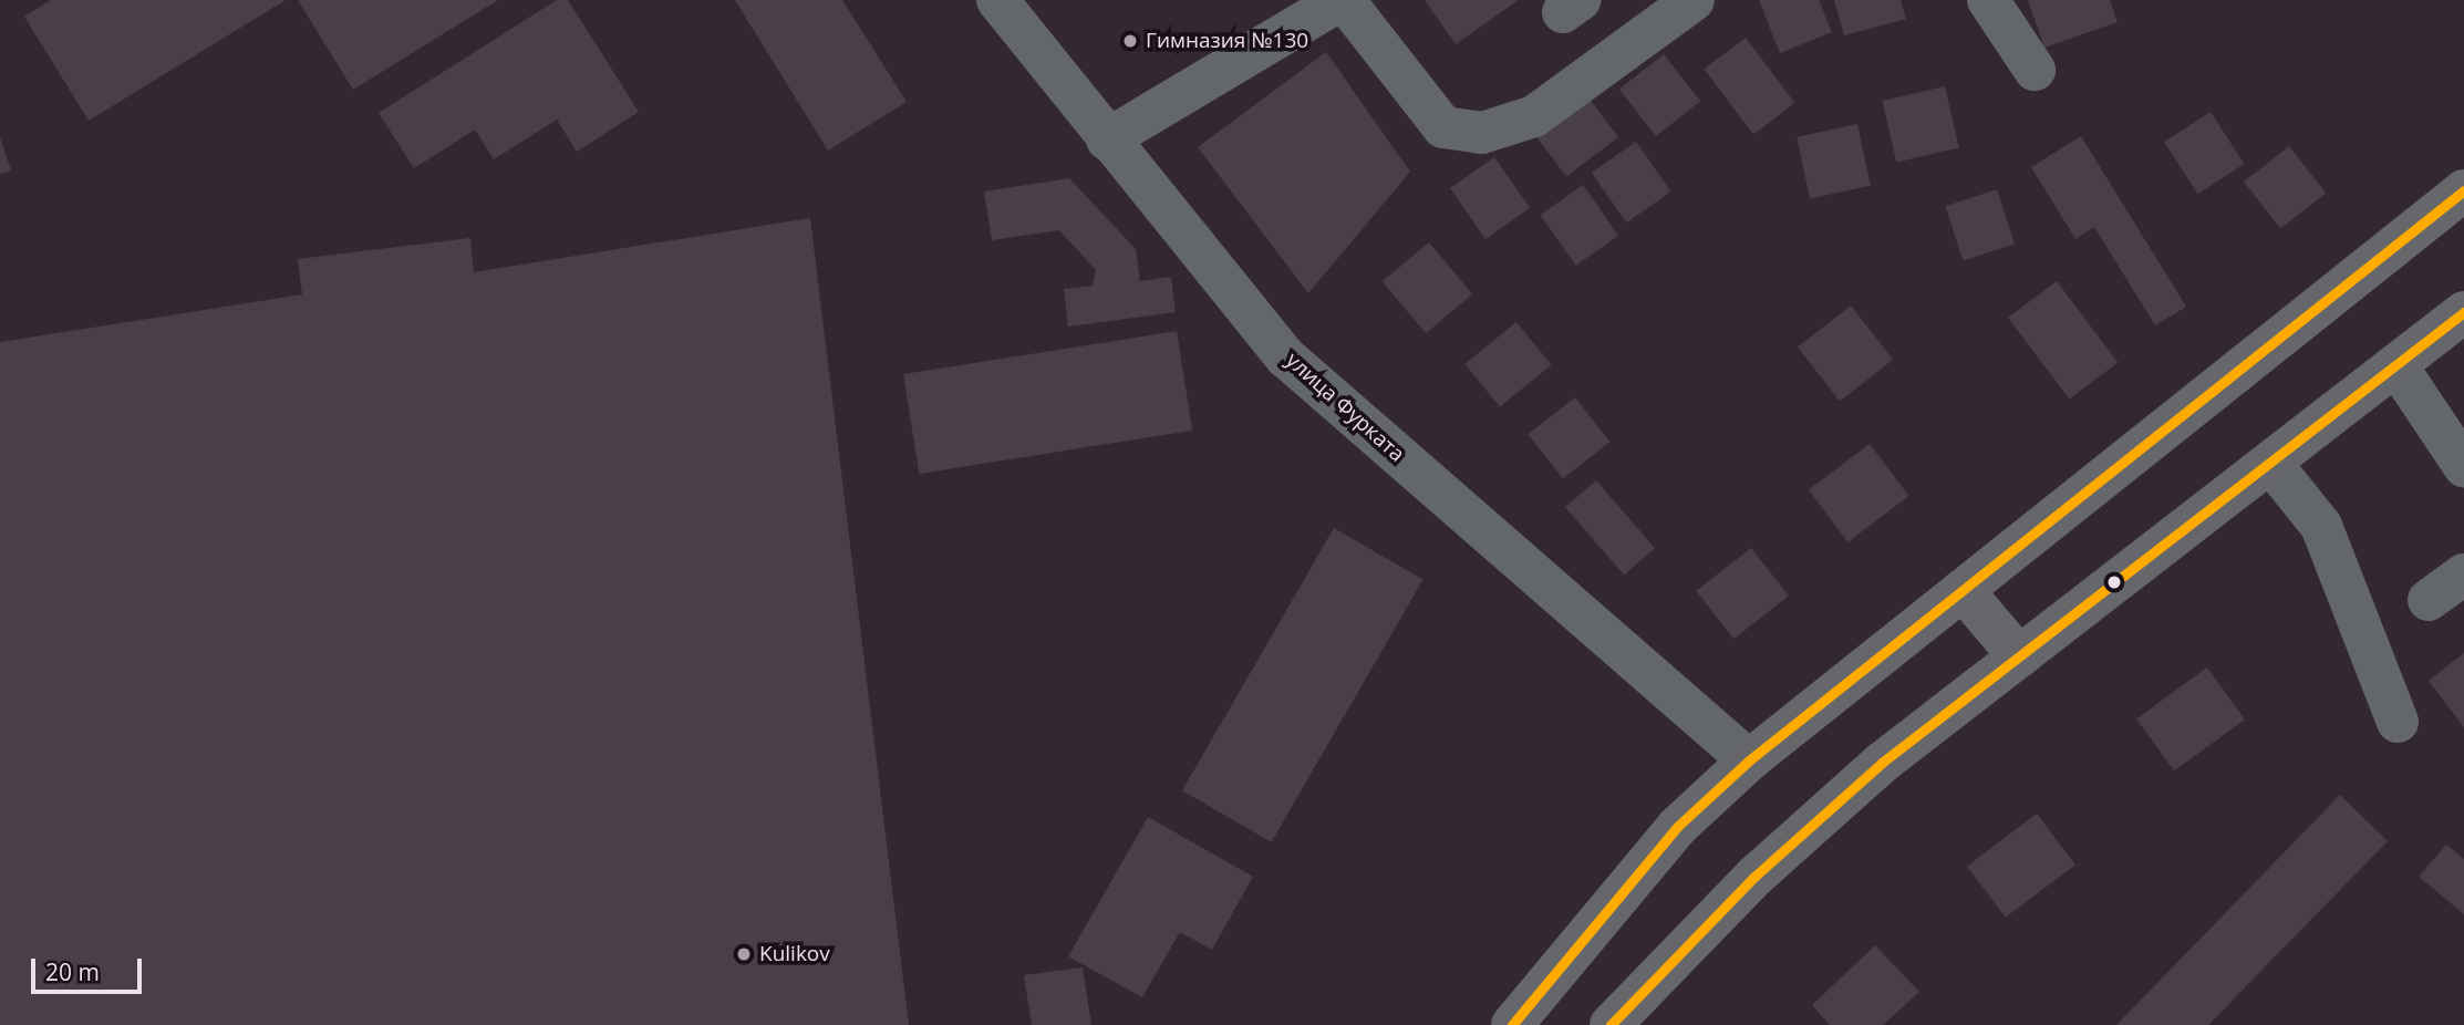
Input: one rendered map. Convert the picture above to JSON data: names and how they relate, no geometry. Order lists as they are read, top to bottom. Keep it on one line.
{"streets":{"street":["улица Фурката"]},"places":["Гимназия №130","Kulikov"],"scale_bar":"20 m"}
